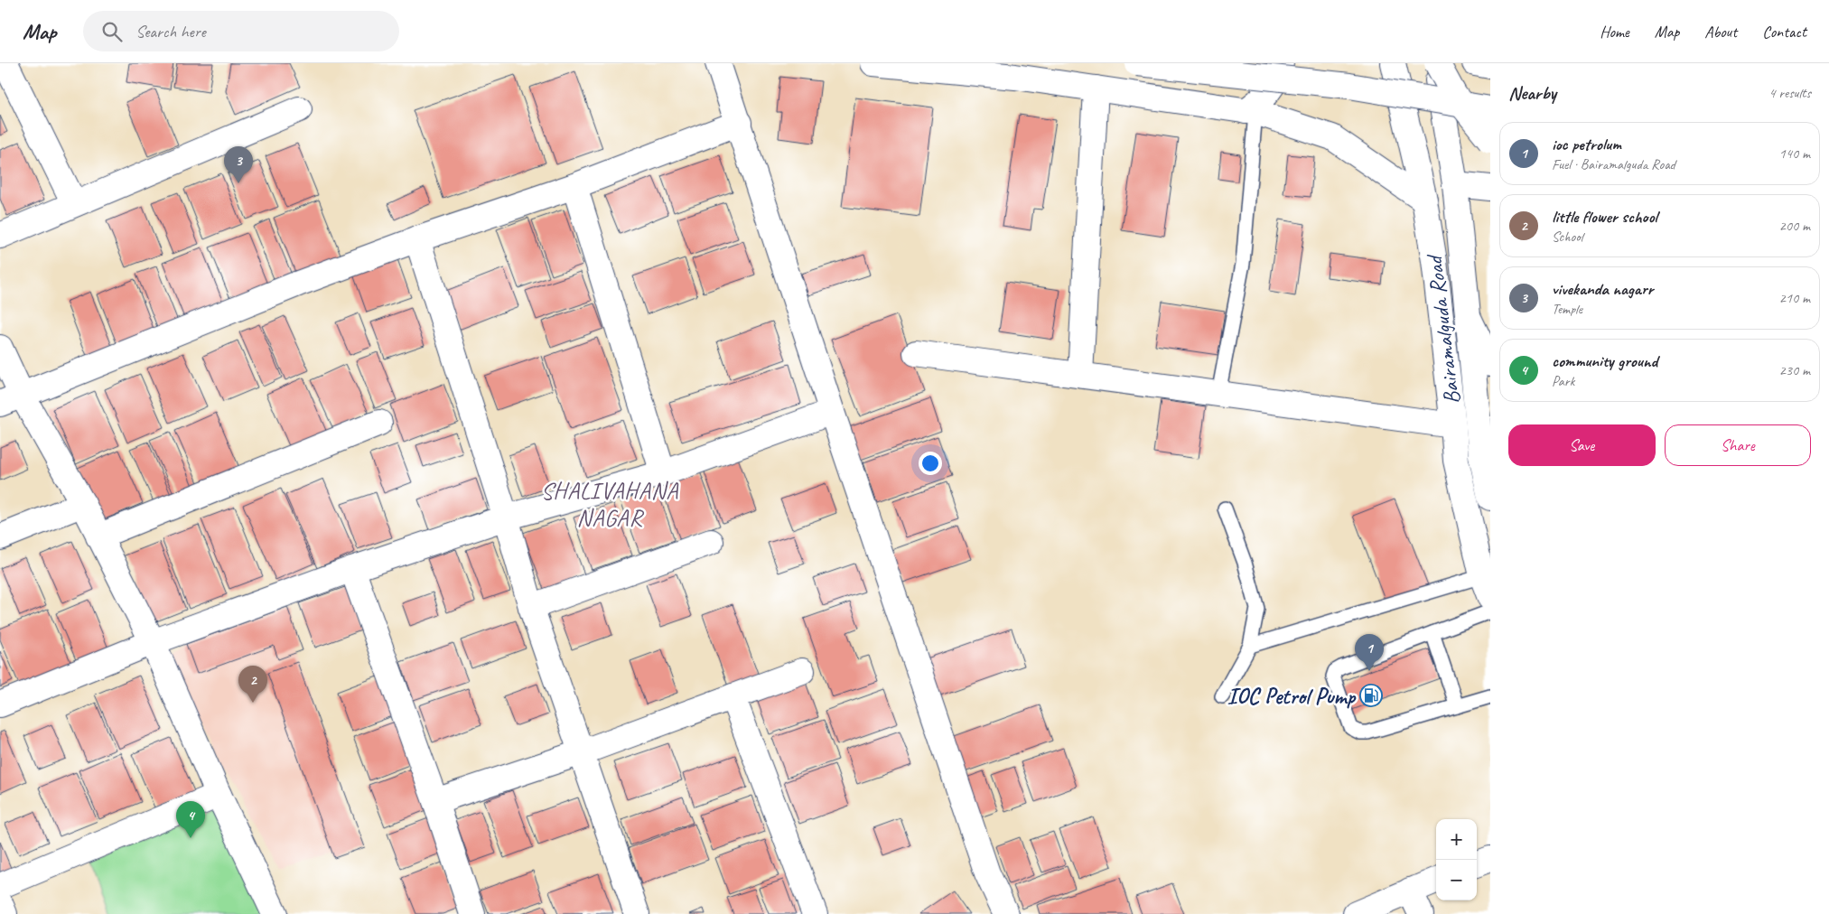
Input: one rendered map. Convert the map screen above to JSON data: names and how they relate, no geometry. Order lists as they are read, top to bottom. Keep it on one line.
{"streets":{"main road":["Bairamalguda Road"]},"districts":["SHALIVAHANA NAGAR"],"places":{"fuel station":["IOC Petrol Pump"]},"page":{"header":"Map","search":"Search here","nav":["Home","Map","About","Contact"],"heading":["Nearby","4 results"],"list":[{"mark":"1","name":"ioc petrolum","note":"Fuel · Bairamalguda Road","value":"140 m"},{"mark":"2","name":"little flower school","note":"School","value":"200 m"},{"mark":"3","name":"vivekanda nagarr","note":"Temple","value":"210 m"},{"mark":"4","name":"community ground","note":"Park","value":"230 m"}],"pins":["3","1","2","4"],"buttons":["Save","Share"],"map_buttons":["+","−"]}}
